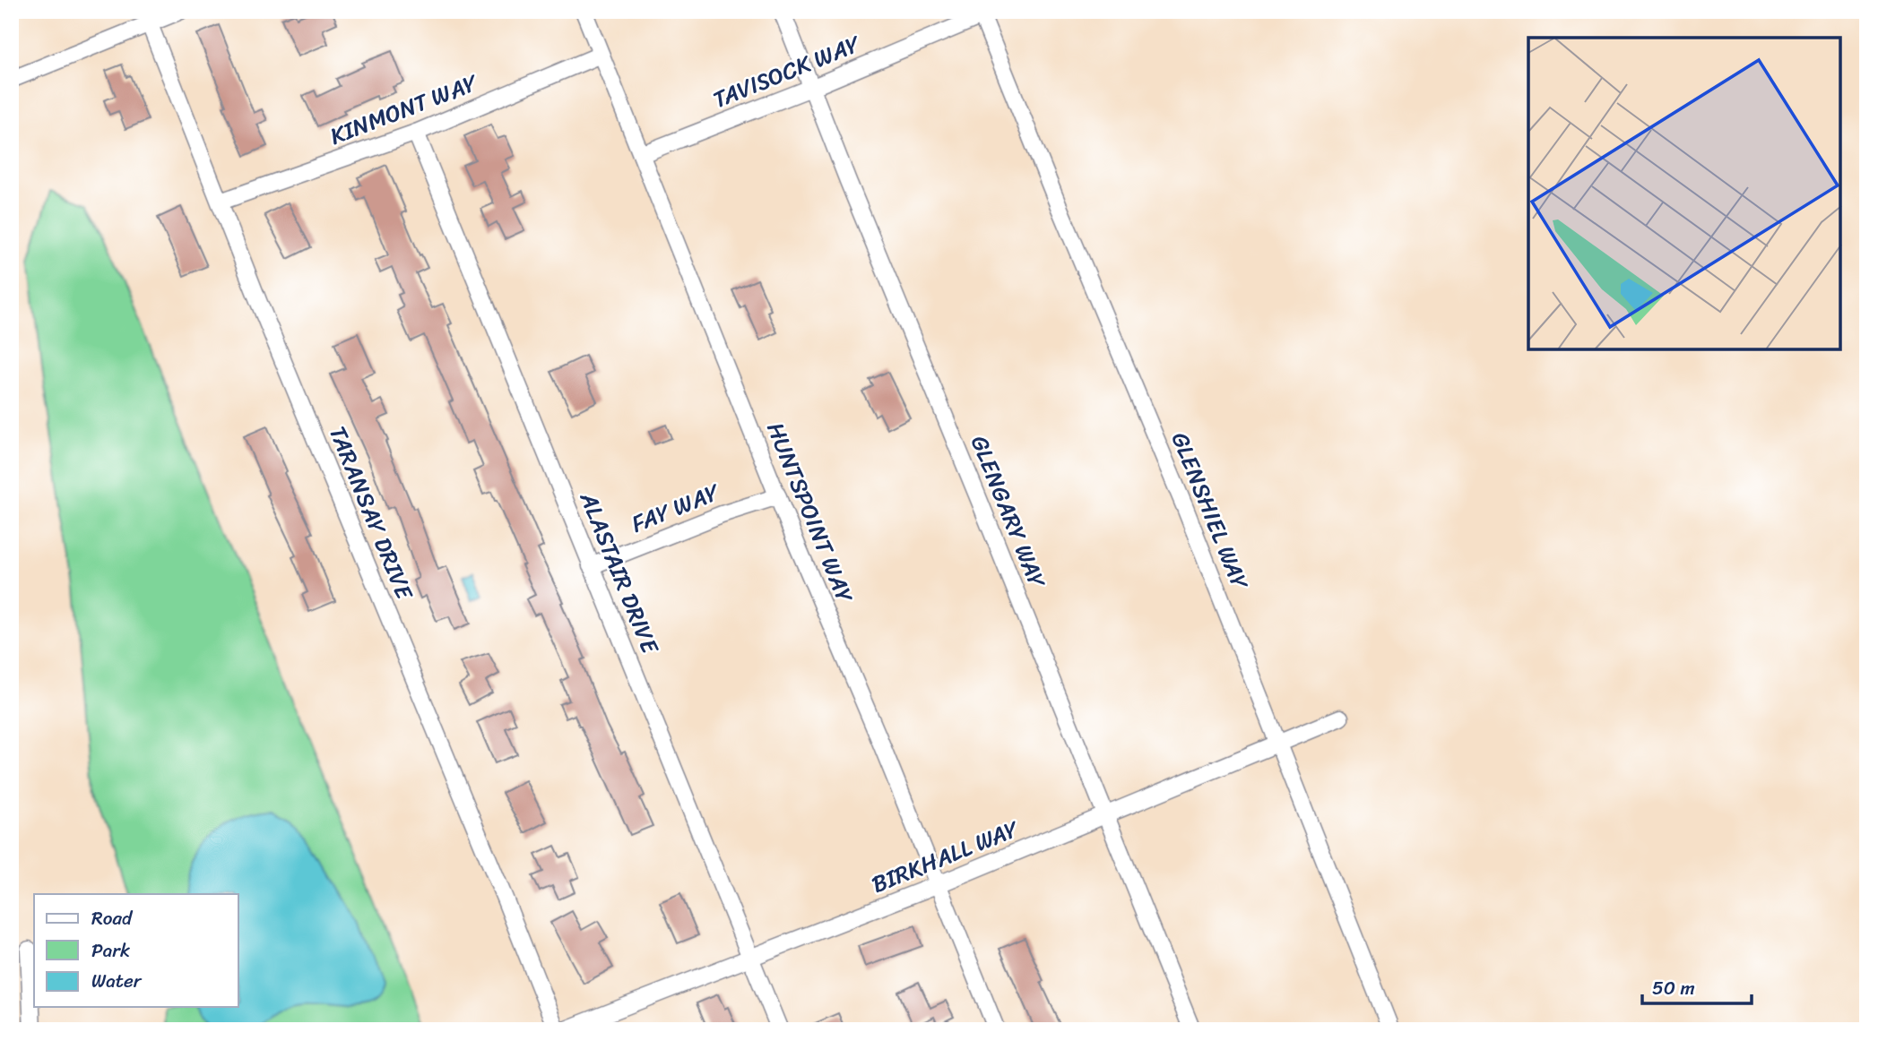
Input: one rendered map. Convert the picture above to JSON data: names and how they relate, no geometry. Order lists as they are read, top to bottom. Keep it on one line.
{"streets":{"street":["TAVISOCK WAY","KINMONT WAY","FAY WAY","GLENSHIEL WAY","GLENGARY WAY","TARANSAY DRIVE","HUNTSPOINT WAY","ALASTAIR DRIVE","BIRKHALL WAY"]},"crossings":[["TAVISOCK WAY","GLENSHIEL WAY"],["TAVISOCK WAY","GLENGARY WAY"],["TAVISOCK WAY","HUNTSPOINT WAY"],["KINMONT WAY","TARANSAY DRIVE"],["KINMONT WAY","HUNTSPOINT WAY"],["KINMONT WAY","ALASTAIR DRIVE"],["FAY WAY","HUNTSPOINT WAY"],["FAY WAY","ALASTAIR DRIVE"],["GLENSHIEL WAY","BIRKHALL WAY"],["GLENGARY WAY","BIRKHALL WAY"],["HUNTSPOINT WAY","BIRKHALL WAY"],["ALASTAIR DRIVE","BIRKHALL WAY"]],"legend":["Road","Park","Water"],"scale_bar":"50 m"}
